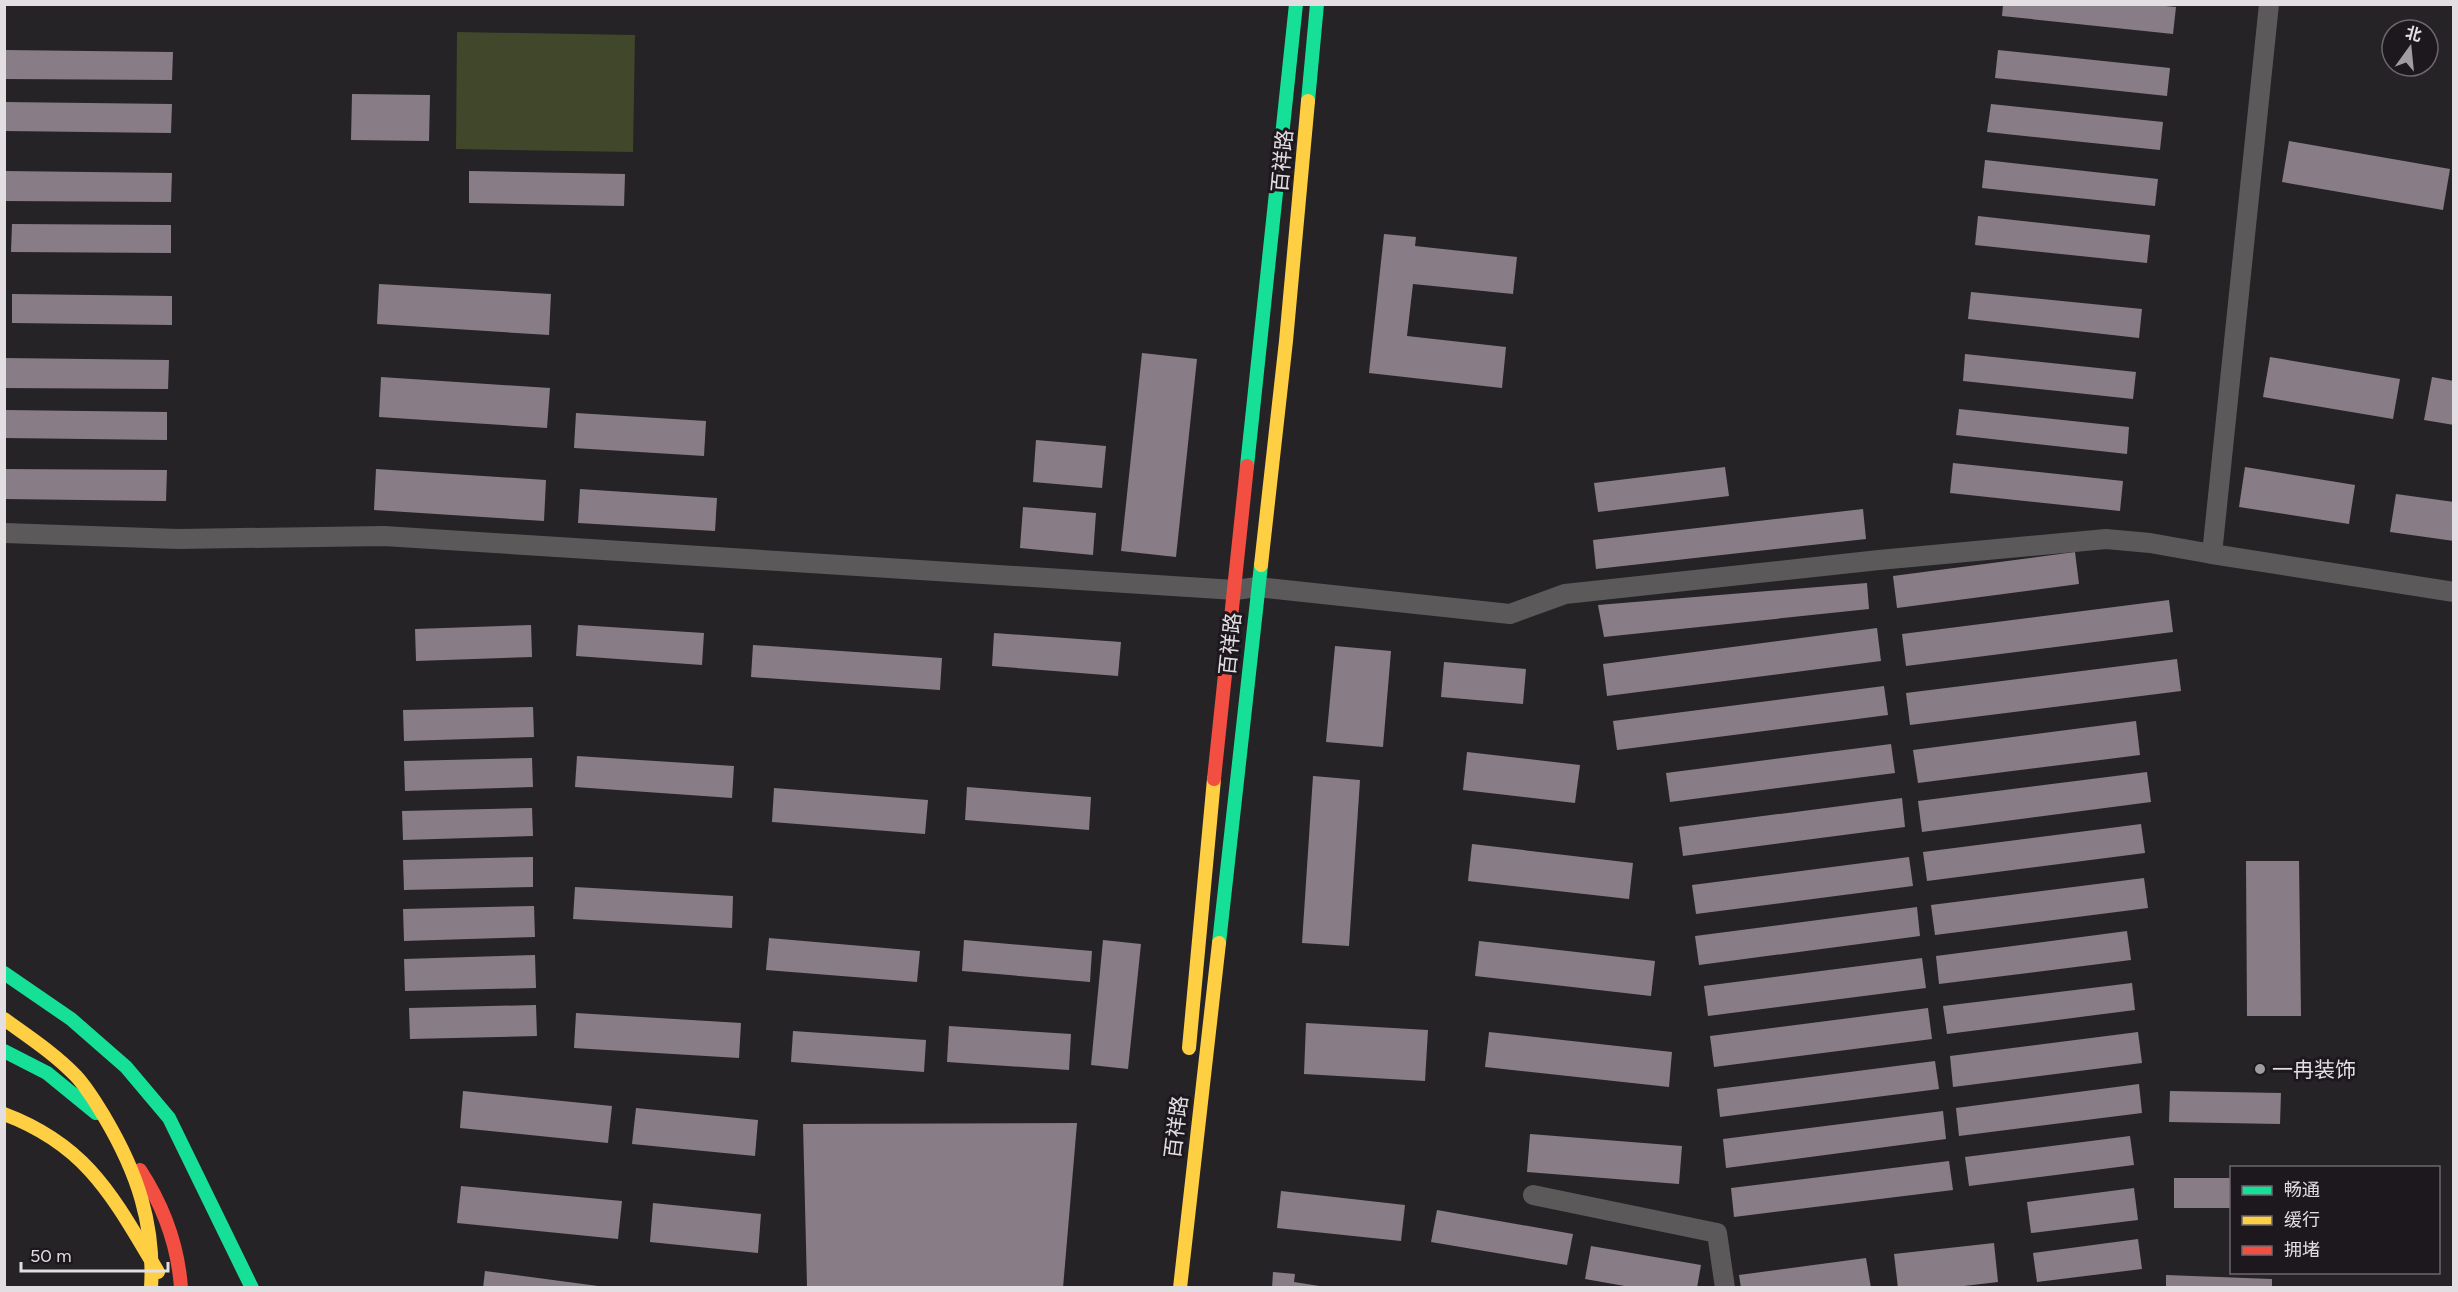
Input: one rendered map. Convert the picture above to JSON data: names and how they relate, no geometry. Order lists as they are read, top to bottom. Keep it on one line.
{"streets":{"main road":["百祥路"]},"places":["一冉装饰"],"legend":["畅通","缓行","拥堵"],"scale_bar":"50 m","north":"top"}
